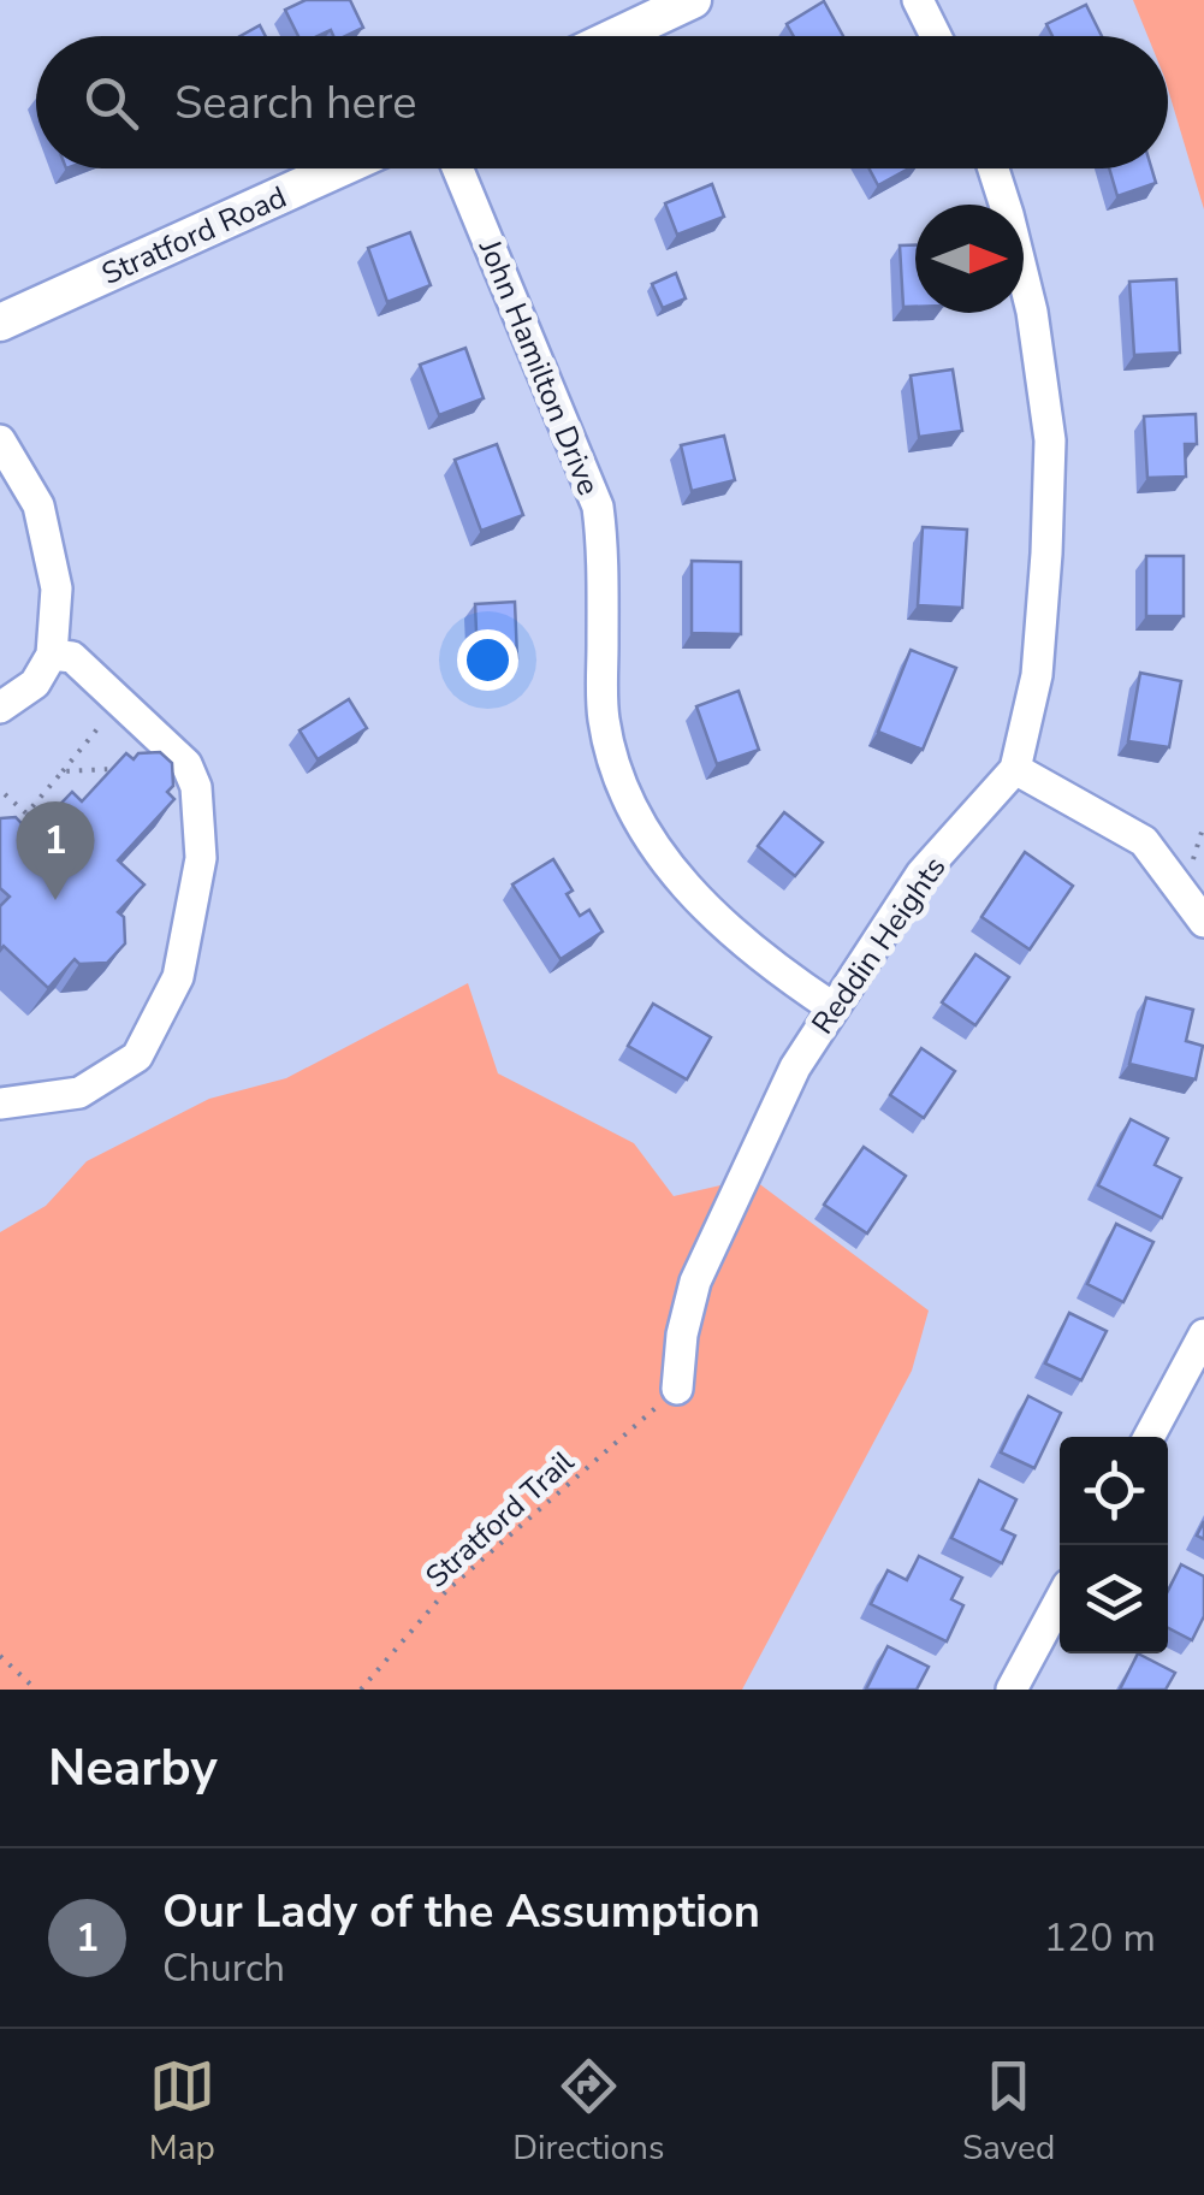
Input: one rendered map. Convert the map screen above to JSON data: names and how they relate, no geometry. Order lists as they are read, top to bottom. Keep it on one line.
{"streets":{"main road":["Stratford Road"],"street":["John Hamilton Drive","Reddin Heights"],"path":["Stratford Trail"]},"crossings":[["John Hamilton Drive","Reddin Heights"],["Reddin Heights","Stratford Trail"]],"north":"right","page":{"search":"Search here","pins":"1","heading":"Nearby","list":[{"mark":"1","name":"Our Lady of the Assumption","note":"Church","value":"120 m"}],"nav":["Map","Directions","Saved"]}}
